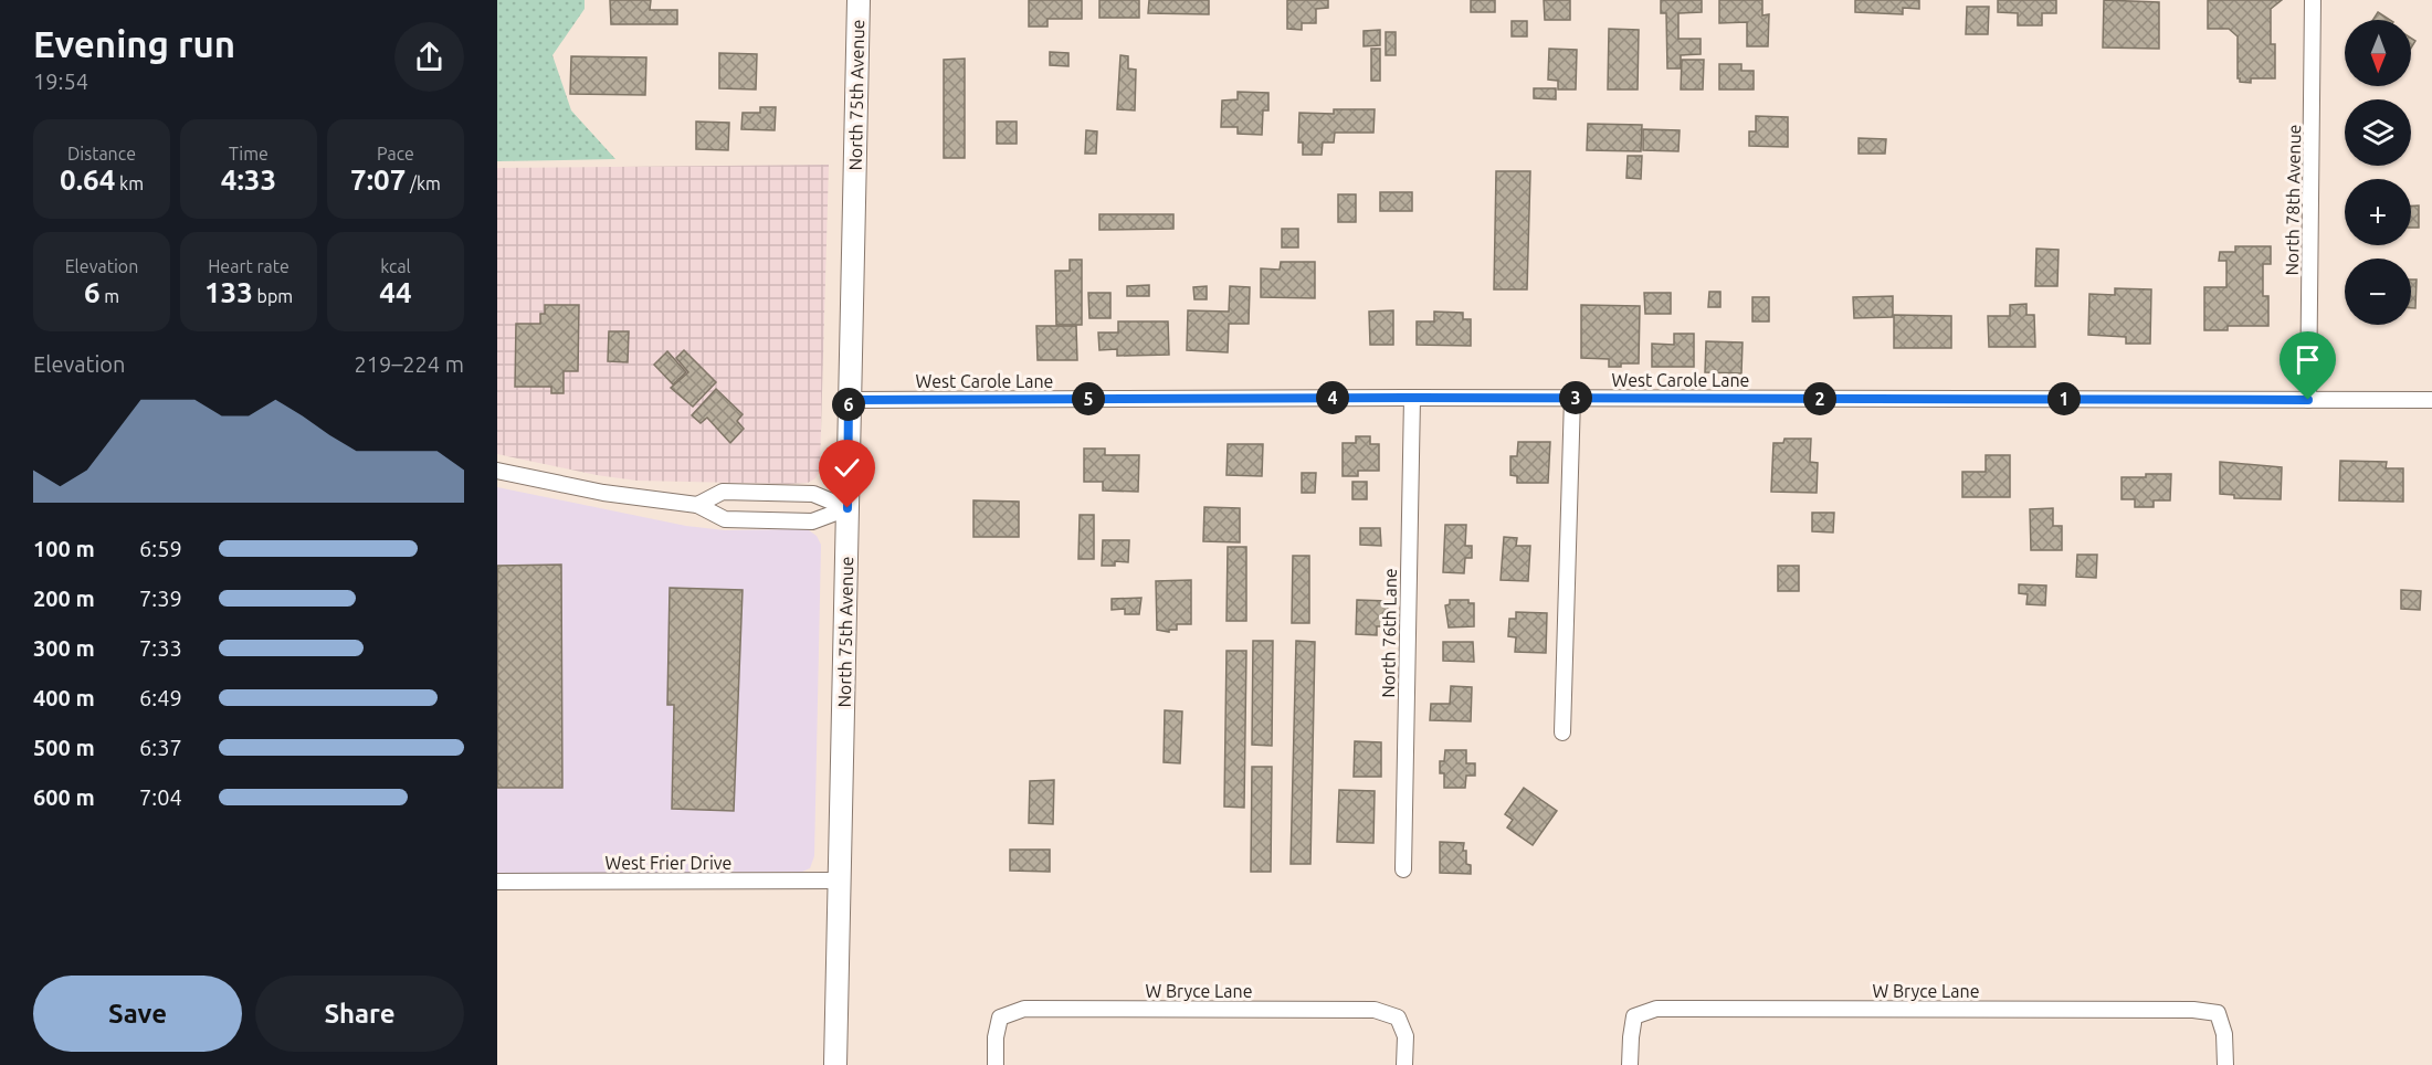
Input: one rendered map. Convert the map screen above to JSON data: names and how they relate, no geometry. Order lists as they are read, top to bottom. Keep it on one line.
{"streets":{"main road":["North 75th Avenue"],"street":["North 78th Avenue","West Carole Lane","North 76th Lane","West Frier Drive","W Bryce Lane"]},"crossings":[["North 75th Avenue","West Carole Lane"],["North 75th Avenue","West Frier Drive"],["North 78th Avenue","West Carole Lane"],["West Carole Lane","North 76th Lane"]],"north":"bottom","page":{"heading":["Evening run","19:54"],"map_buttons":["+","−"],"stats":[["Distance","0.64 km"],["Time","4:33"],["Pace","7:07 /km"],["Elevation","6 m"],["Heart rate","133 bpm"],["kcal","44"]],"chart":["Elevation","219–224 m"],"pins":["3","4","1","2","5","6"],"list":[{"name":"100 m","note":"6:59"},{"name":"200 m","note":"7:39"},{"name":"300 m","note":"7:33"},{"name":"400 m","note":"6:49"},{"name":"500 m","note":"6:37"},{"name":"600 m","note":"7:04"}],"buttons":["Save","Share"]}}
